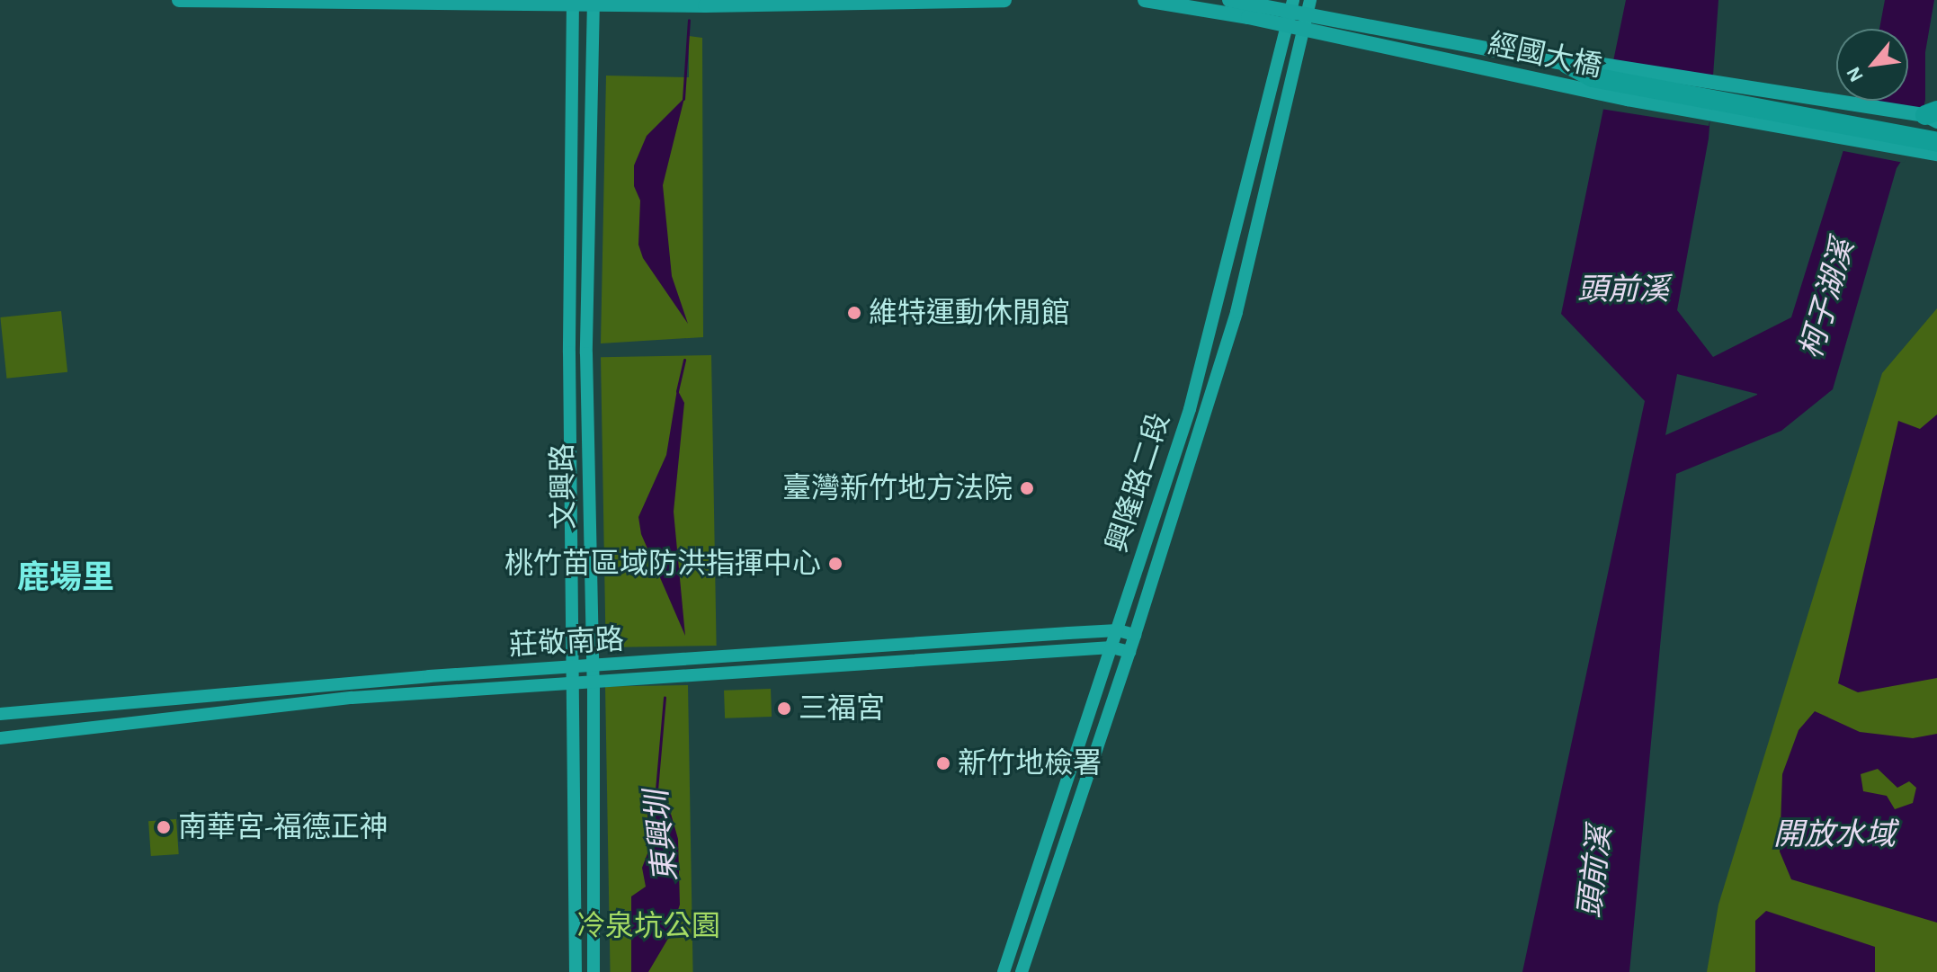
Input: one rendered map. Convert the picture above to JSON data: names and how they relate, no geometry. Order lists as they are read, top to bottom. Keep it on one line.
{"streets":{"main road":["經國大橋"],"street":["興隆路二段","文興路","莊敬南路"]},"crossings":[["興隆路二段","莊敬南路"],["文興路","莊敬南路"]],"districts":["鹿場里"],"water":["頭前溪","柯子湖溪","東興圳","開放水域"],"parks":["冷泉坑公園"],"places":["維特運動休閒館","臺灣新竹地方法院","桃竹苗區域防洪指揮中心","三福宮","新竹地檢署","南華宮-福德正神"],"north":"bottom left"}
